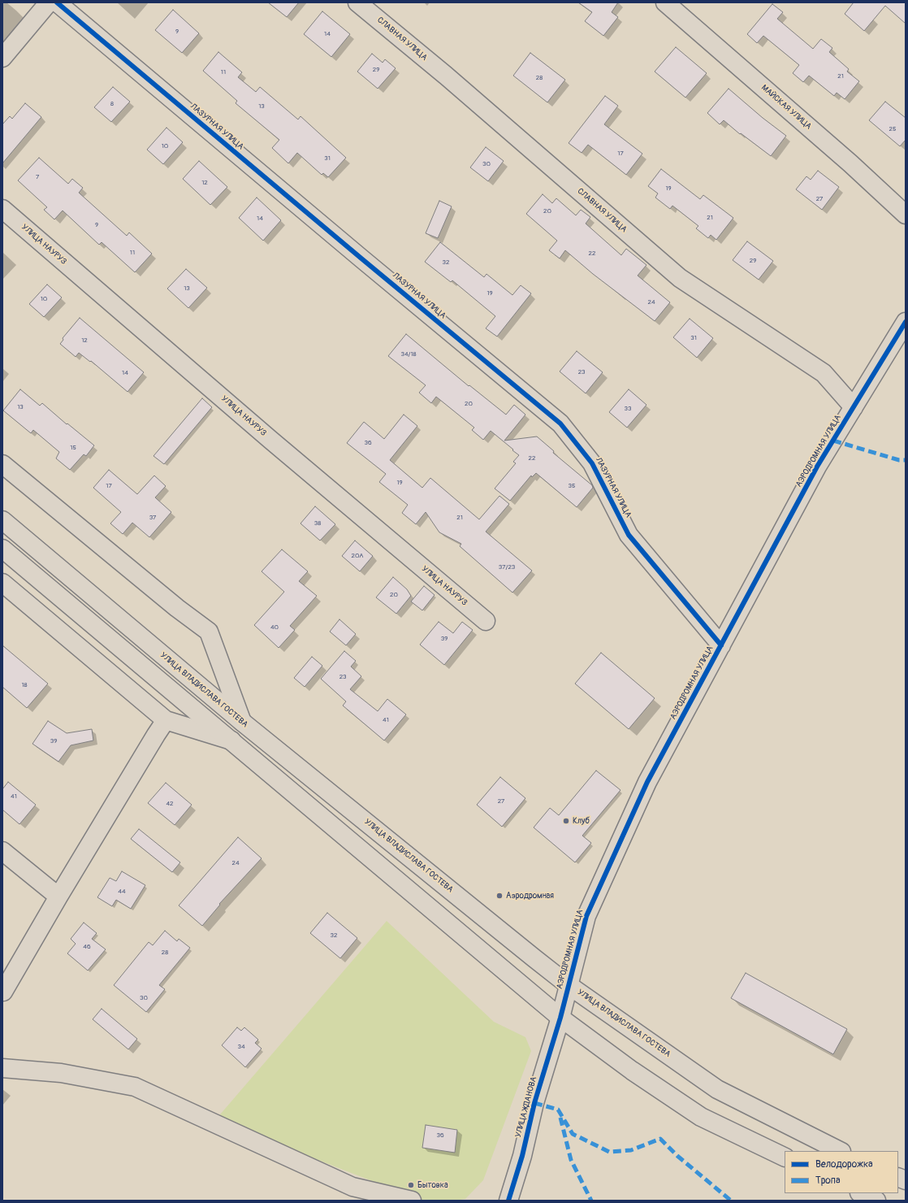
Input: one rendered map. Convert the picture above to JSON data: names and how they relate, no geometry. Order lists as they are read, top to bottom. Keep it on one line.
{"streets":{"street":["СЛАВНАЯ УЛИЦА","МАЙСКАЯ УЛИЦА","ЛАЗУРНАЯ УЛИЦА","УЛИЦА НАУРУЗ","АЭРОДРОМНАЯ УЛИЦА","УЛИЦА ВЛАДИСЛАВА ГОСТЕВА","УЛИЦА ЖДАНОВА"]},"crossings":[["СЛАВНАЯ УЛИЦА","АЭРОДРОМНАЯ УЛИЦА"],["ЛАЗУРНАЯ УЛИЦА","АЭРОДРОМНАЯ УЛИЦА"],["АЭРОДРОМНАЯ УЛИЦА","УЛИЦА ВЛАДИСЛАВА ГОСТЕВА"],["АЭРОДРОМНАЯ УЛИЦА","УЛИЦА ЖДАНОВА"]],"places":["Клуб","Аэродромная","Бытовка"],"house_numbers":["9","14","29","11","21","28","8","13","25","10","17","31","30","7","12","19","27","20","21","14","9","11","22","29","32","13","19","10","24","31","12","34/18","23","14","20","13","33","36","15","22","19","17","35","37","21","38","20А","37/23","20","40","39","23","18","41","39","41","27","42","24","44","32","46","28","30","34","36"],"legend":["Велодорожка","Тропа"]}
